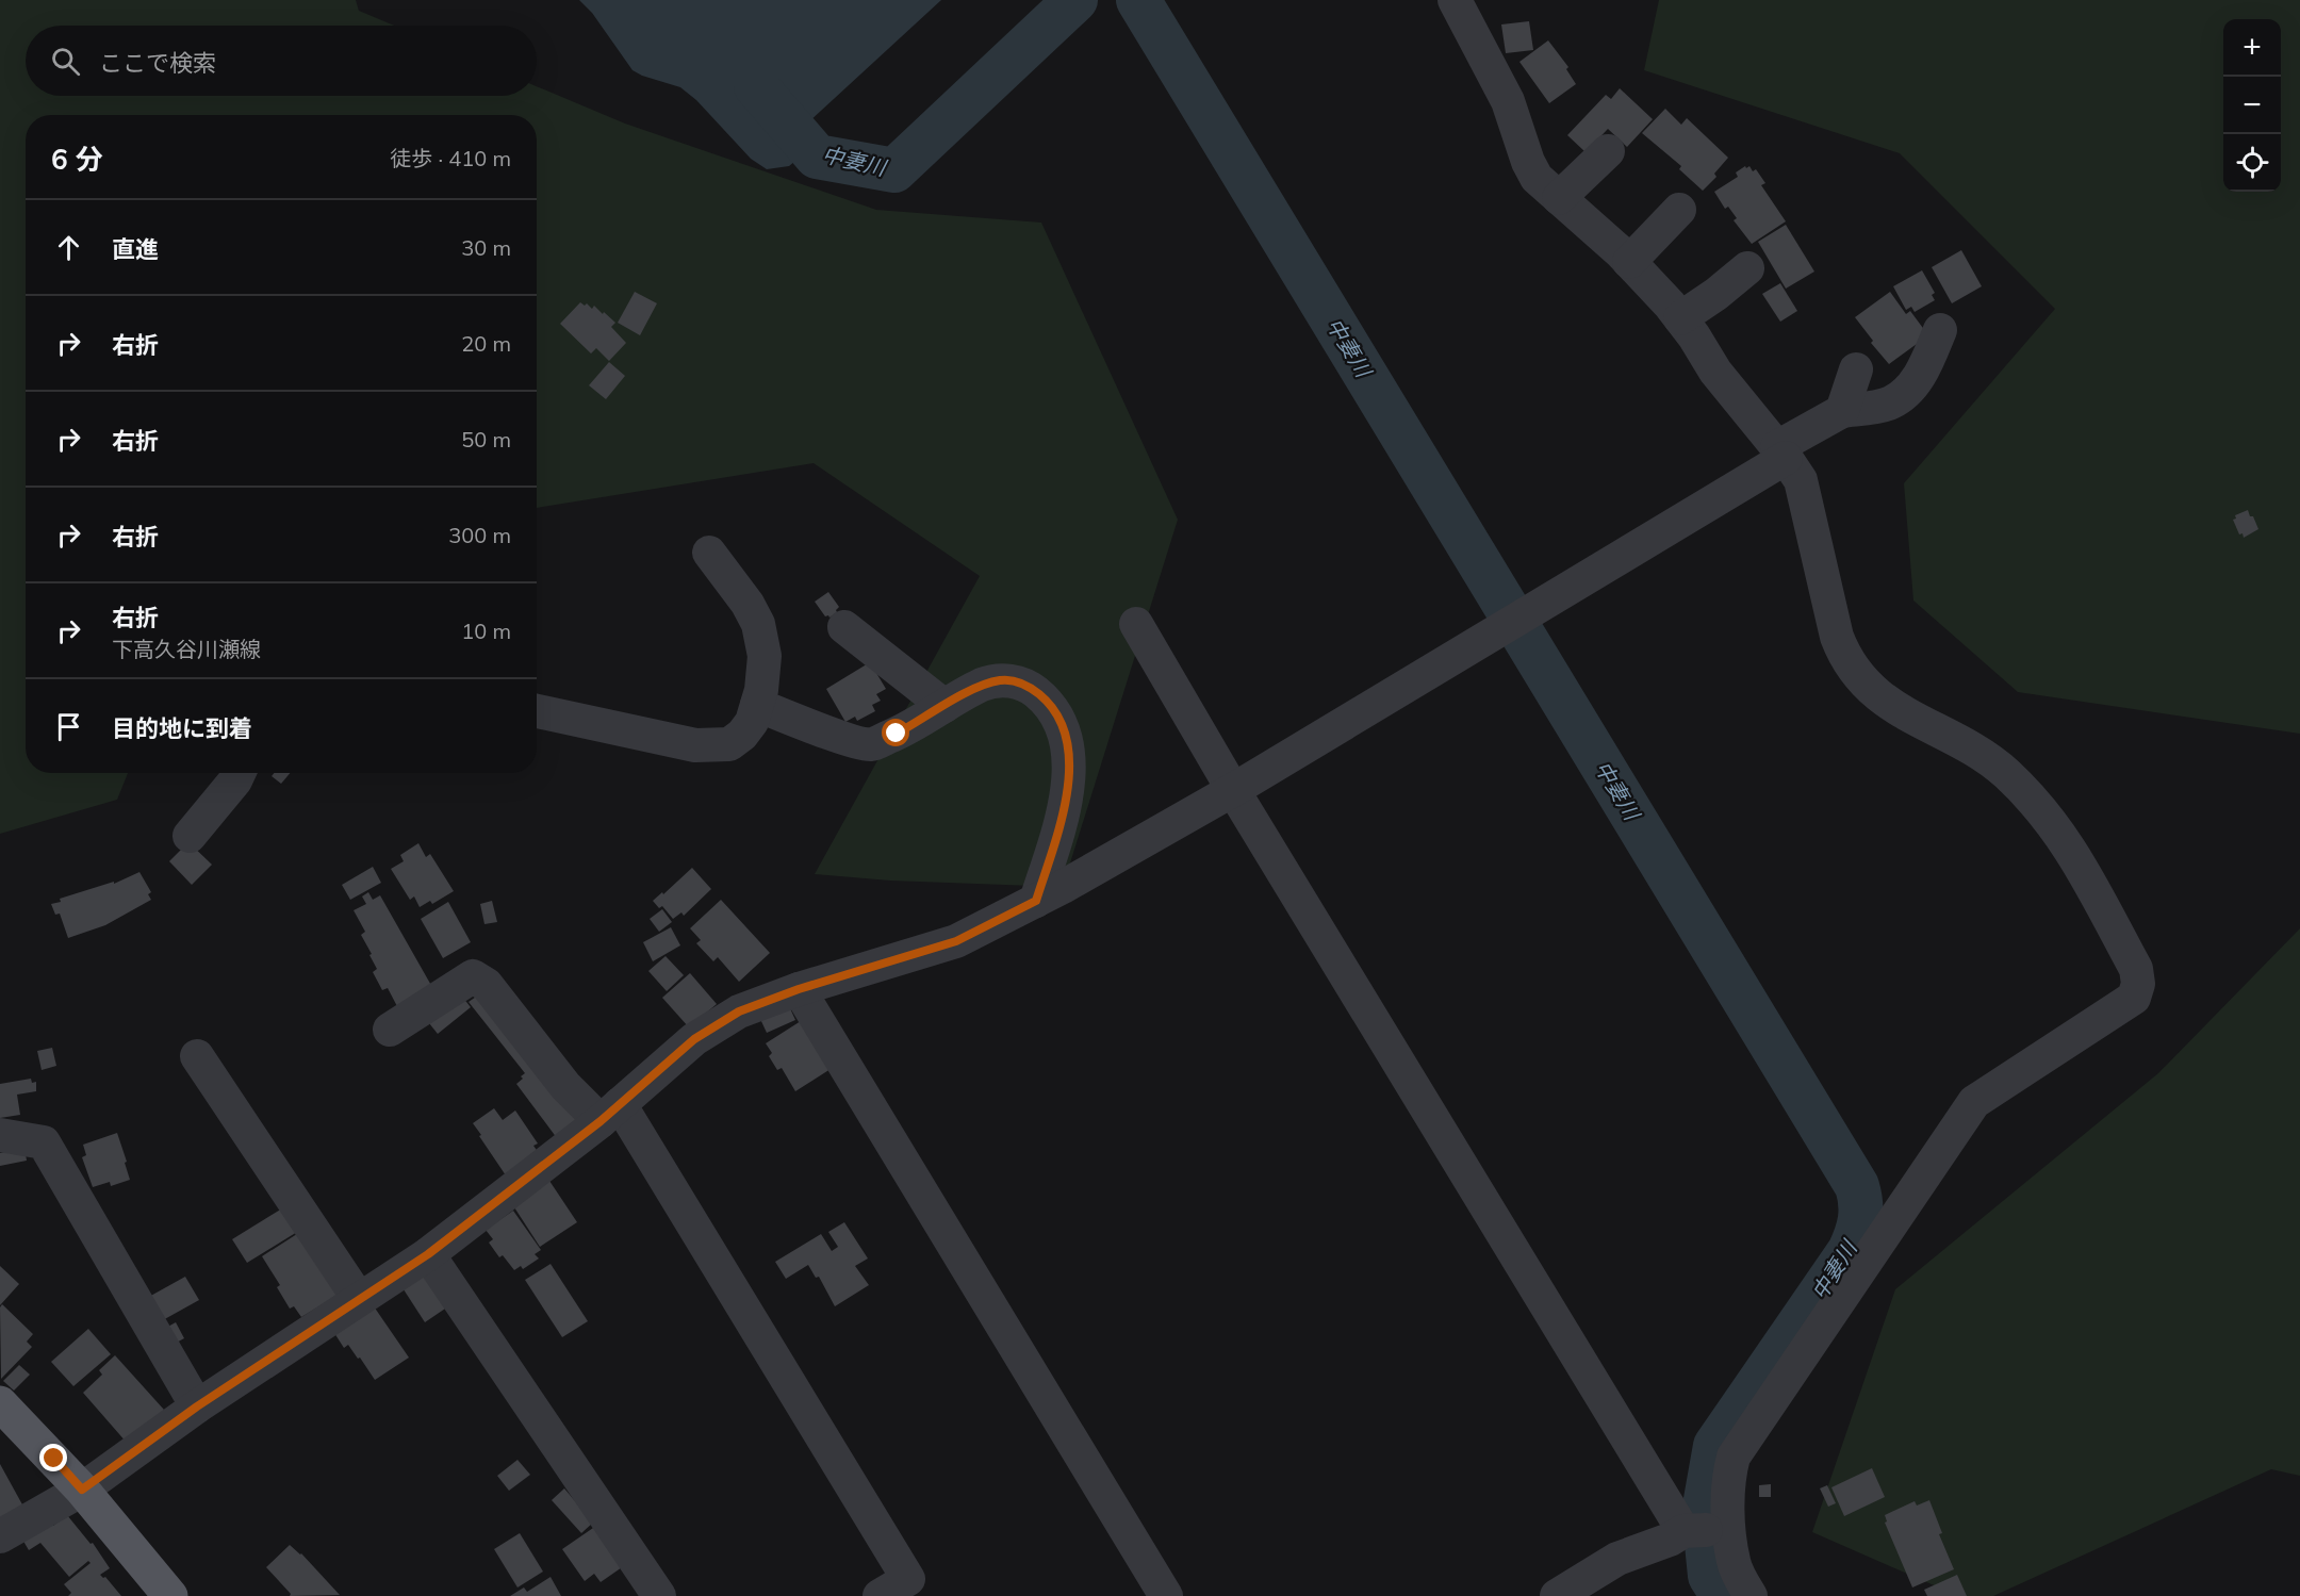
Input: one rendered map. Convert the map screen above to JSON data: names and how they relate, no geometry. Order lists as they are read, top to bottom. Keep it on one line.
{"water":["中妻川"],"page":{"map_buttons":["+","−"],"search":"ここで検索","heading":["6 分","徒歩 · 410 m"],"list":[["直進","30 m"],["右折","20 m"],["右折","50 m"],["右折","300 m"],["右折","下高久谷川瀬線","10 m"],"目的地に到着"]}}
